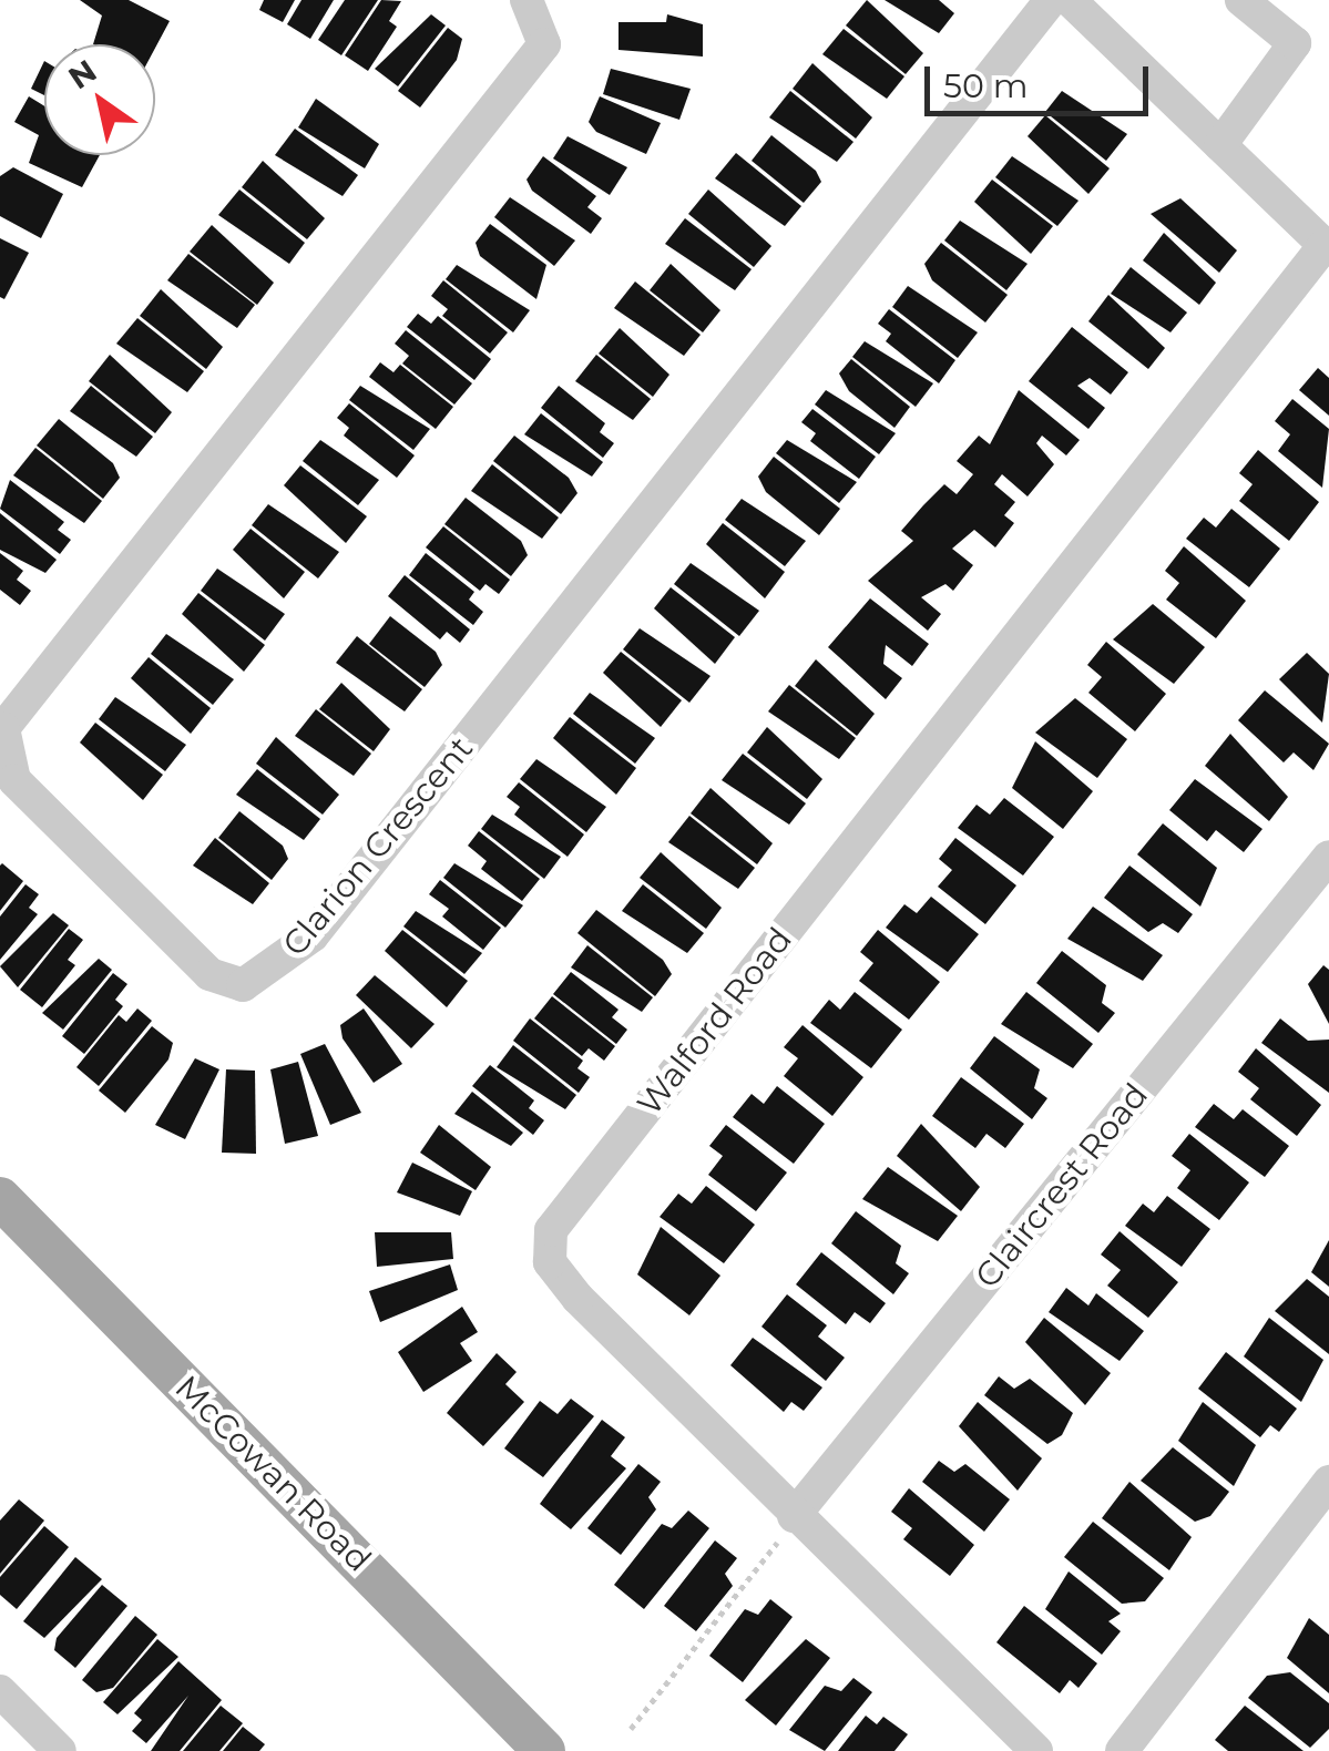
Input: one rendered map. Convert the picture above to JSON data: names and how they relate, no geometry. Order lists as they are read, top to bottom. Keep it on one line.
{"streets":{"main road":["McCowan Road"],"street":["Clarion Crescent","Walford Road","Claircrest Road"]},"crossings":[["Walford Road","Claircrest Road"]],"scale_bar":"50 m","north":"top left"}
